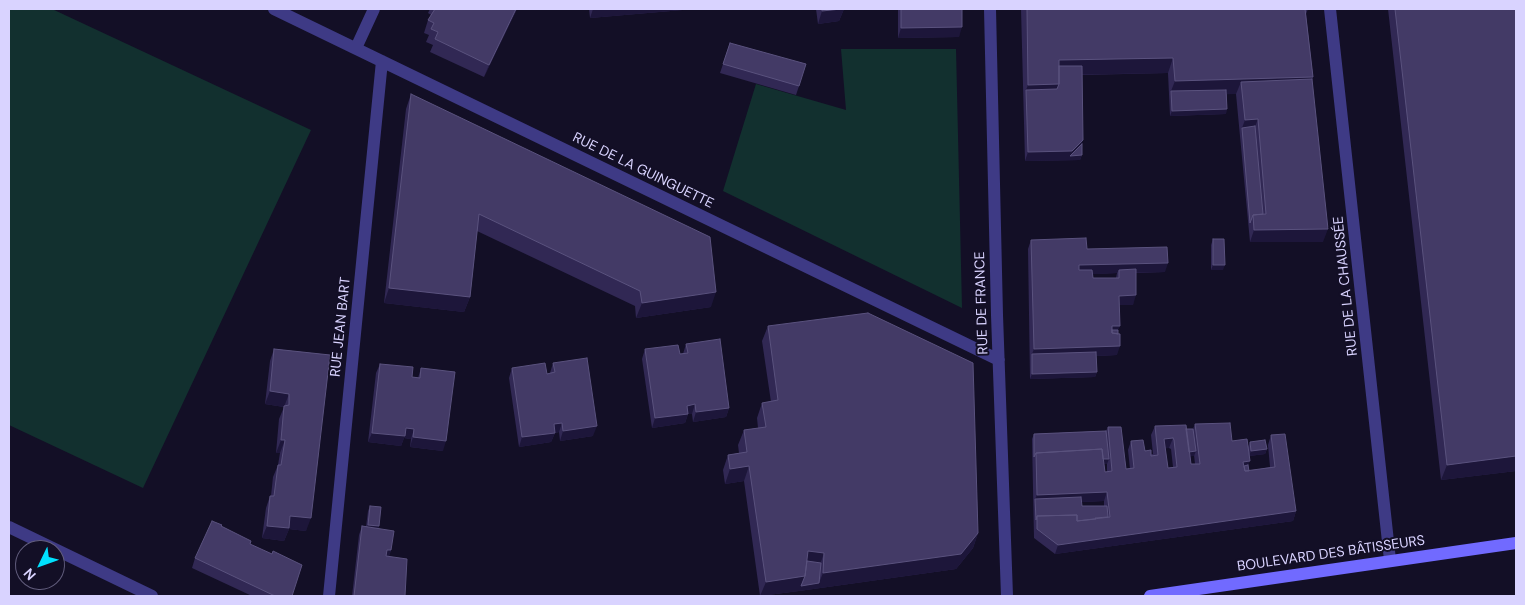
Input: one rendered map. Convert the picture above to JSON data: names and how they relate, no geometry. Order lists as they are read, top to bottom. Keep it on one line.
{"streets":{"street":["RUE DE LA GUINGUETTE","RUE DE LA CHAUSSÉE","RUE DE FRANCE","RUE JEAN BART","BOULEVARD DES BÂTISSEURS"]},"crossings":[["RUE DE LA GUINGUETTE","RUE DE FRANCE"],["RUE DE LA GUINGUETTE","RUE JEAN BART"],["RUE DE LA CHAUSSÉE","BOULEVARD DES BÂTISSEURS"]],"north":"bottom left"}
